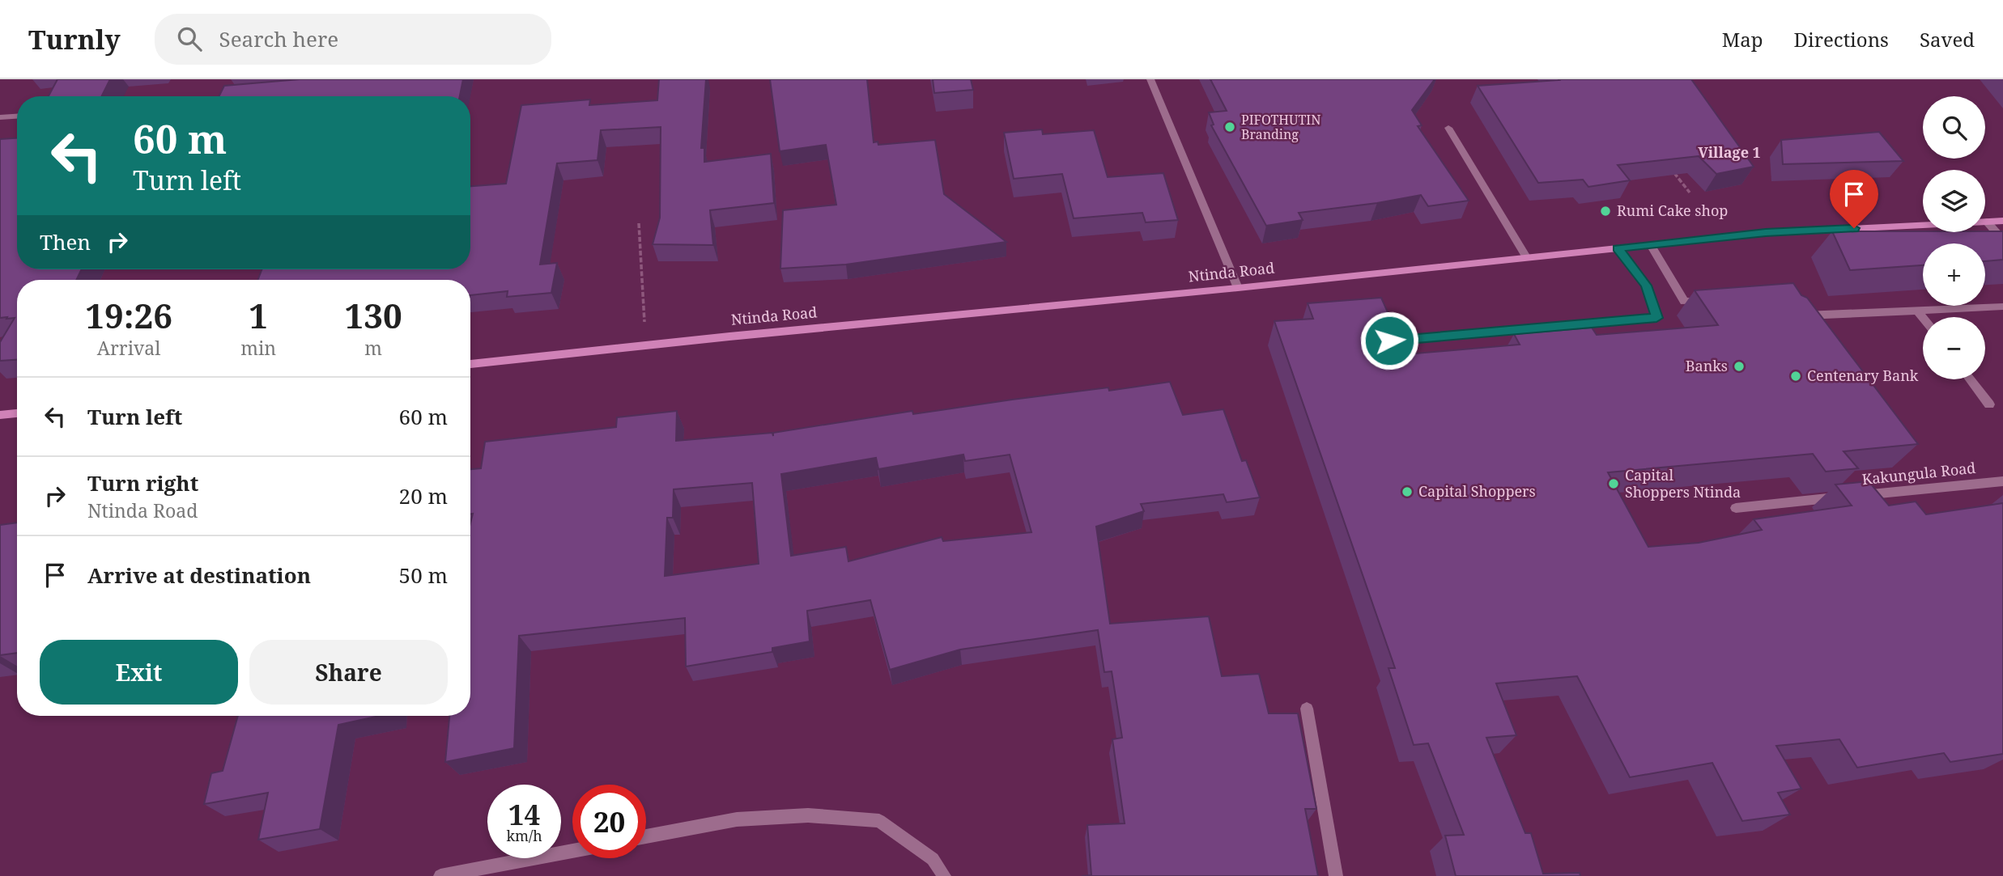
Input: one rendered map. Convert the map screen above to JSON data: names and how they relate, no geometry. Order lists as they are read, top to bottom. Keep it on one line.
{"streets":{"main road":["Ntinda Road"],"street":["Kakungula Road"]},"districts":["Village 1"],"places":["PIFOTHUTIN Branding","Rumi Cake shop","Banks","Centenary Bank","Capital Shoppers Ntinda","Capital Shoppers"],"page":{"header":"Turnly","search":"Search here","nav":["Map","Directions","Saved"],"map_buttons":["+","−"],"turn":["60 m","Turn left"],"then":"Then","eta":["19:26","Arrival","1","min","130","m"],"list":[{"name":"Turn left","value":"60 m"},{"name":"Turn right","note":"Ntinda Road","value":"20 m"},{"name":"Arrive at destination","value":"50 m"}],"buttons":["Exit","Share"],"speed":"14 km/h","limit":"20"}}
